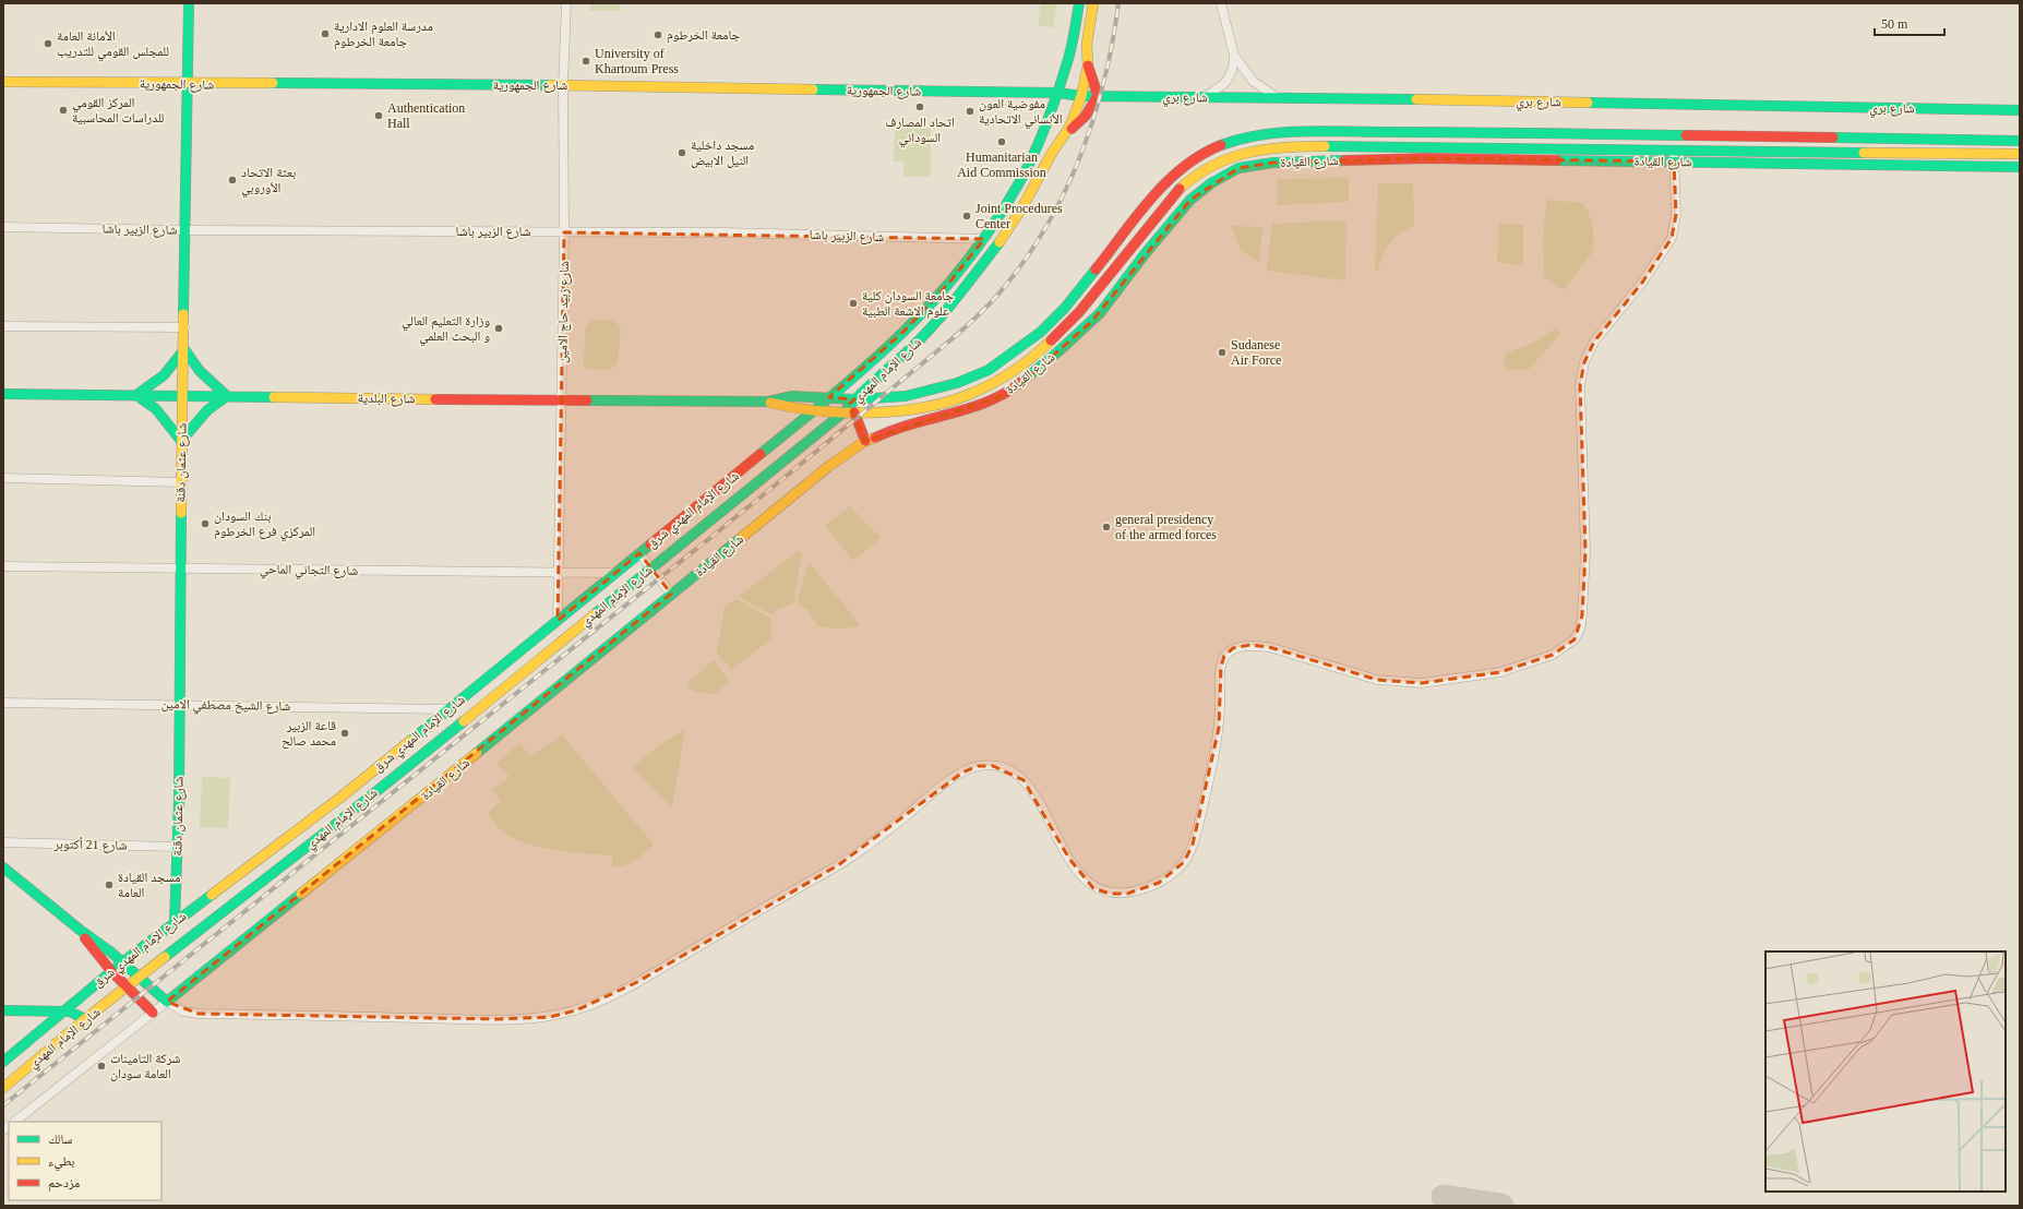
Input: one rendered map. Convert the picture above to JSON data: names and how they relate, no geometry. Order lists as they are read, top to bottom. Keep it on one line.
{"streets":{"main road":["شارع الجمهورية","شارع بري","شارع القيادة","شارع الإمام المهدي","شارع البلدية","شارع عثمان دقنة","شارع الإمام المهدي شرق"],"street":["شارع الزبير باشا","شارع زبيد حاج الامين","شارع التجاني الماحي","شارع الشيخ مصطفي الامين","شارع 21 أكتوبر"]},"crossings":[["شارع الجمهورية","شارع بري"],["شارع الجمهورية","شارع زبيد حاج الامين"],["شارع الجمهورية","شارع الإمام المهدي"],["شارع الجمهورية","شارع عثمان دقنة"],["شارع بري","شارع الإمام المهدي"],["شارع القيادة","شارع الإمام المهدي"],["شارع القيادة","شارع البلدية"],["شارع القيادة","شارع الإمام المهدي شرق"],["شارع الزبير باشا","شارع زبيد حاج الامين"],["شارع الزبير باشا","شارع الإمام المهدي"],["شارع الزبير باشا","شارع عثمان دقنة"],["شارع زبيد حاج الامين","شارع البلدية"],["شارع زبيد حاج الامين","شارع الإمام المهدي شرق"],["شارع زبيد حاج الامين","شارع التجاني الماحي"],["شارع الإمام المهدي","شارع الإمام المهدي شرق"],["شارع البلدية","شارع عثمان دقنة"],["شارع عثمان دقنة","شارع الإمام المهدي شرق"],["شارع عثمان دقنة","شارع التجاني الماحي"],["شارع عثمان دقنة","شارع الشيخ مصطفي الامين"],["شارع عثمان دقنة","شارع 21 أكتوبر"],["شارع الإمام المهدي شرق","شارع التجاني الماحي"],["شارع الإمام المهدي شرق","شارع الشيخ مصطفي الامين"]],"places":["مدرسة العلوم الادارية جامعة الخرطوم","جامعة الخرطوم","الأمانة العامة للمجلس القومي للتدريب","University of Khartoum Press","اتحاد المصارف السوداني","المركز القومي للدراسات المحاسبية","مفوضية العون الأنساني الاتحادية","Authentication Hall","Humanitarian Aid Commission","مسجد داخلية النيل الابيض","بعثة الاتحاد الأوروبي","Joint Procedures Center","جامعة السودان كلية علوم الاشعة الطبية","وزارة التعليم العالي و البحث العلمي","Sudanese Air Force","بنك السودان المركزي فرع الخرطوم","general presidency of the armed forces","قاعة الزبير محمد صالح","مسجد القيادة العامة","شركة التامينات العامة سودان"],"legend":["سالك","بطيء","مزدحم"],"scale_bar":"50 m"}
